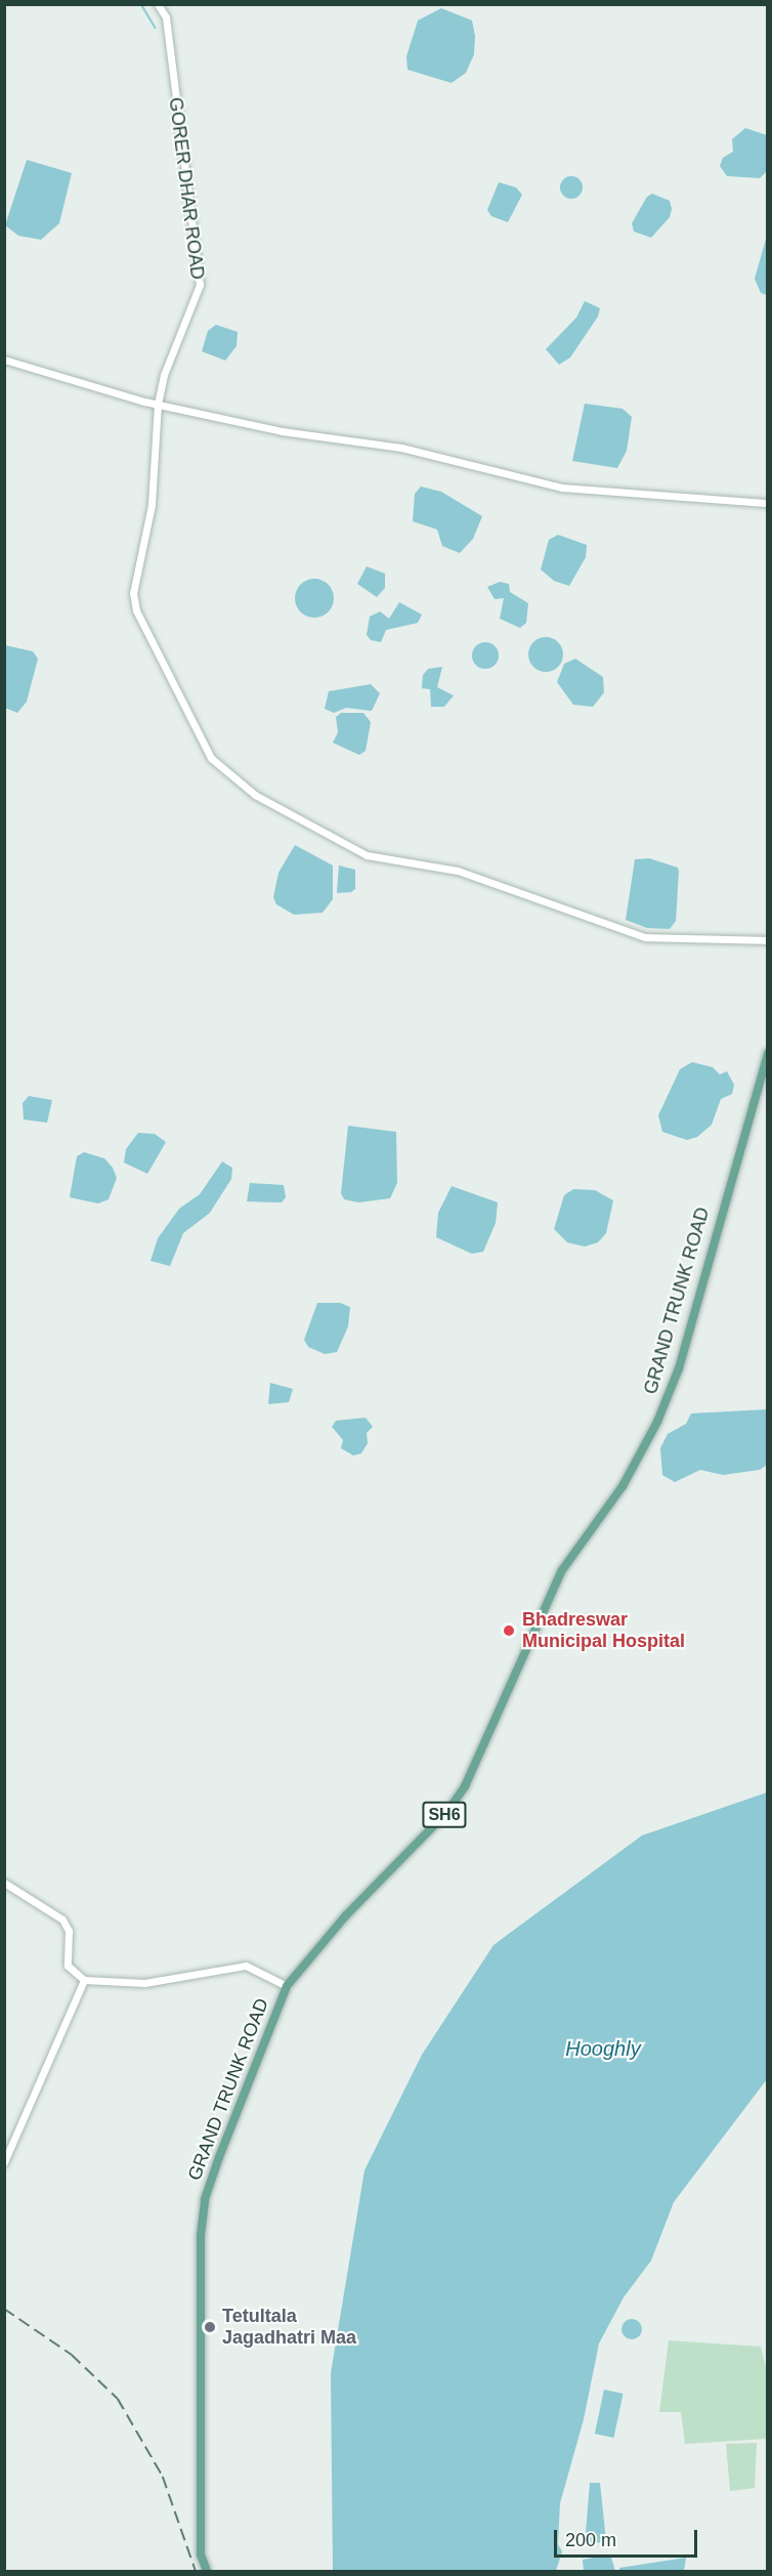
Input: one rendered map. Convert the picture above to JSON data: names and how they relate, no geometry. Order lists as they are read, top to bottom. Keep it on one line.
{"streets":{"main road":["GRAND TRUNK ROAD","SH6"],"street":["GORER DHAR ROAD"]},"water":["Hooghly"],"places":["Bhadreswar Municipal Hospital","Tetultala Jagadhatri Maa"],"scale_bar":"200 m"}
